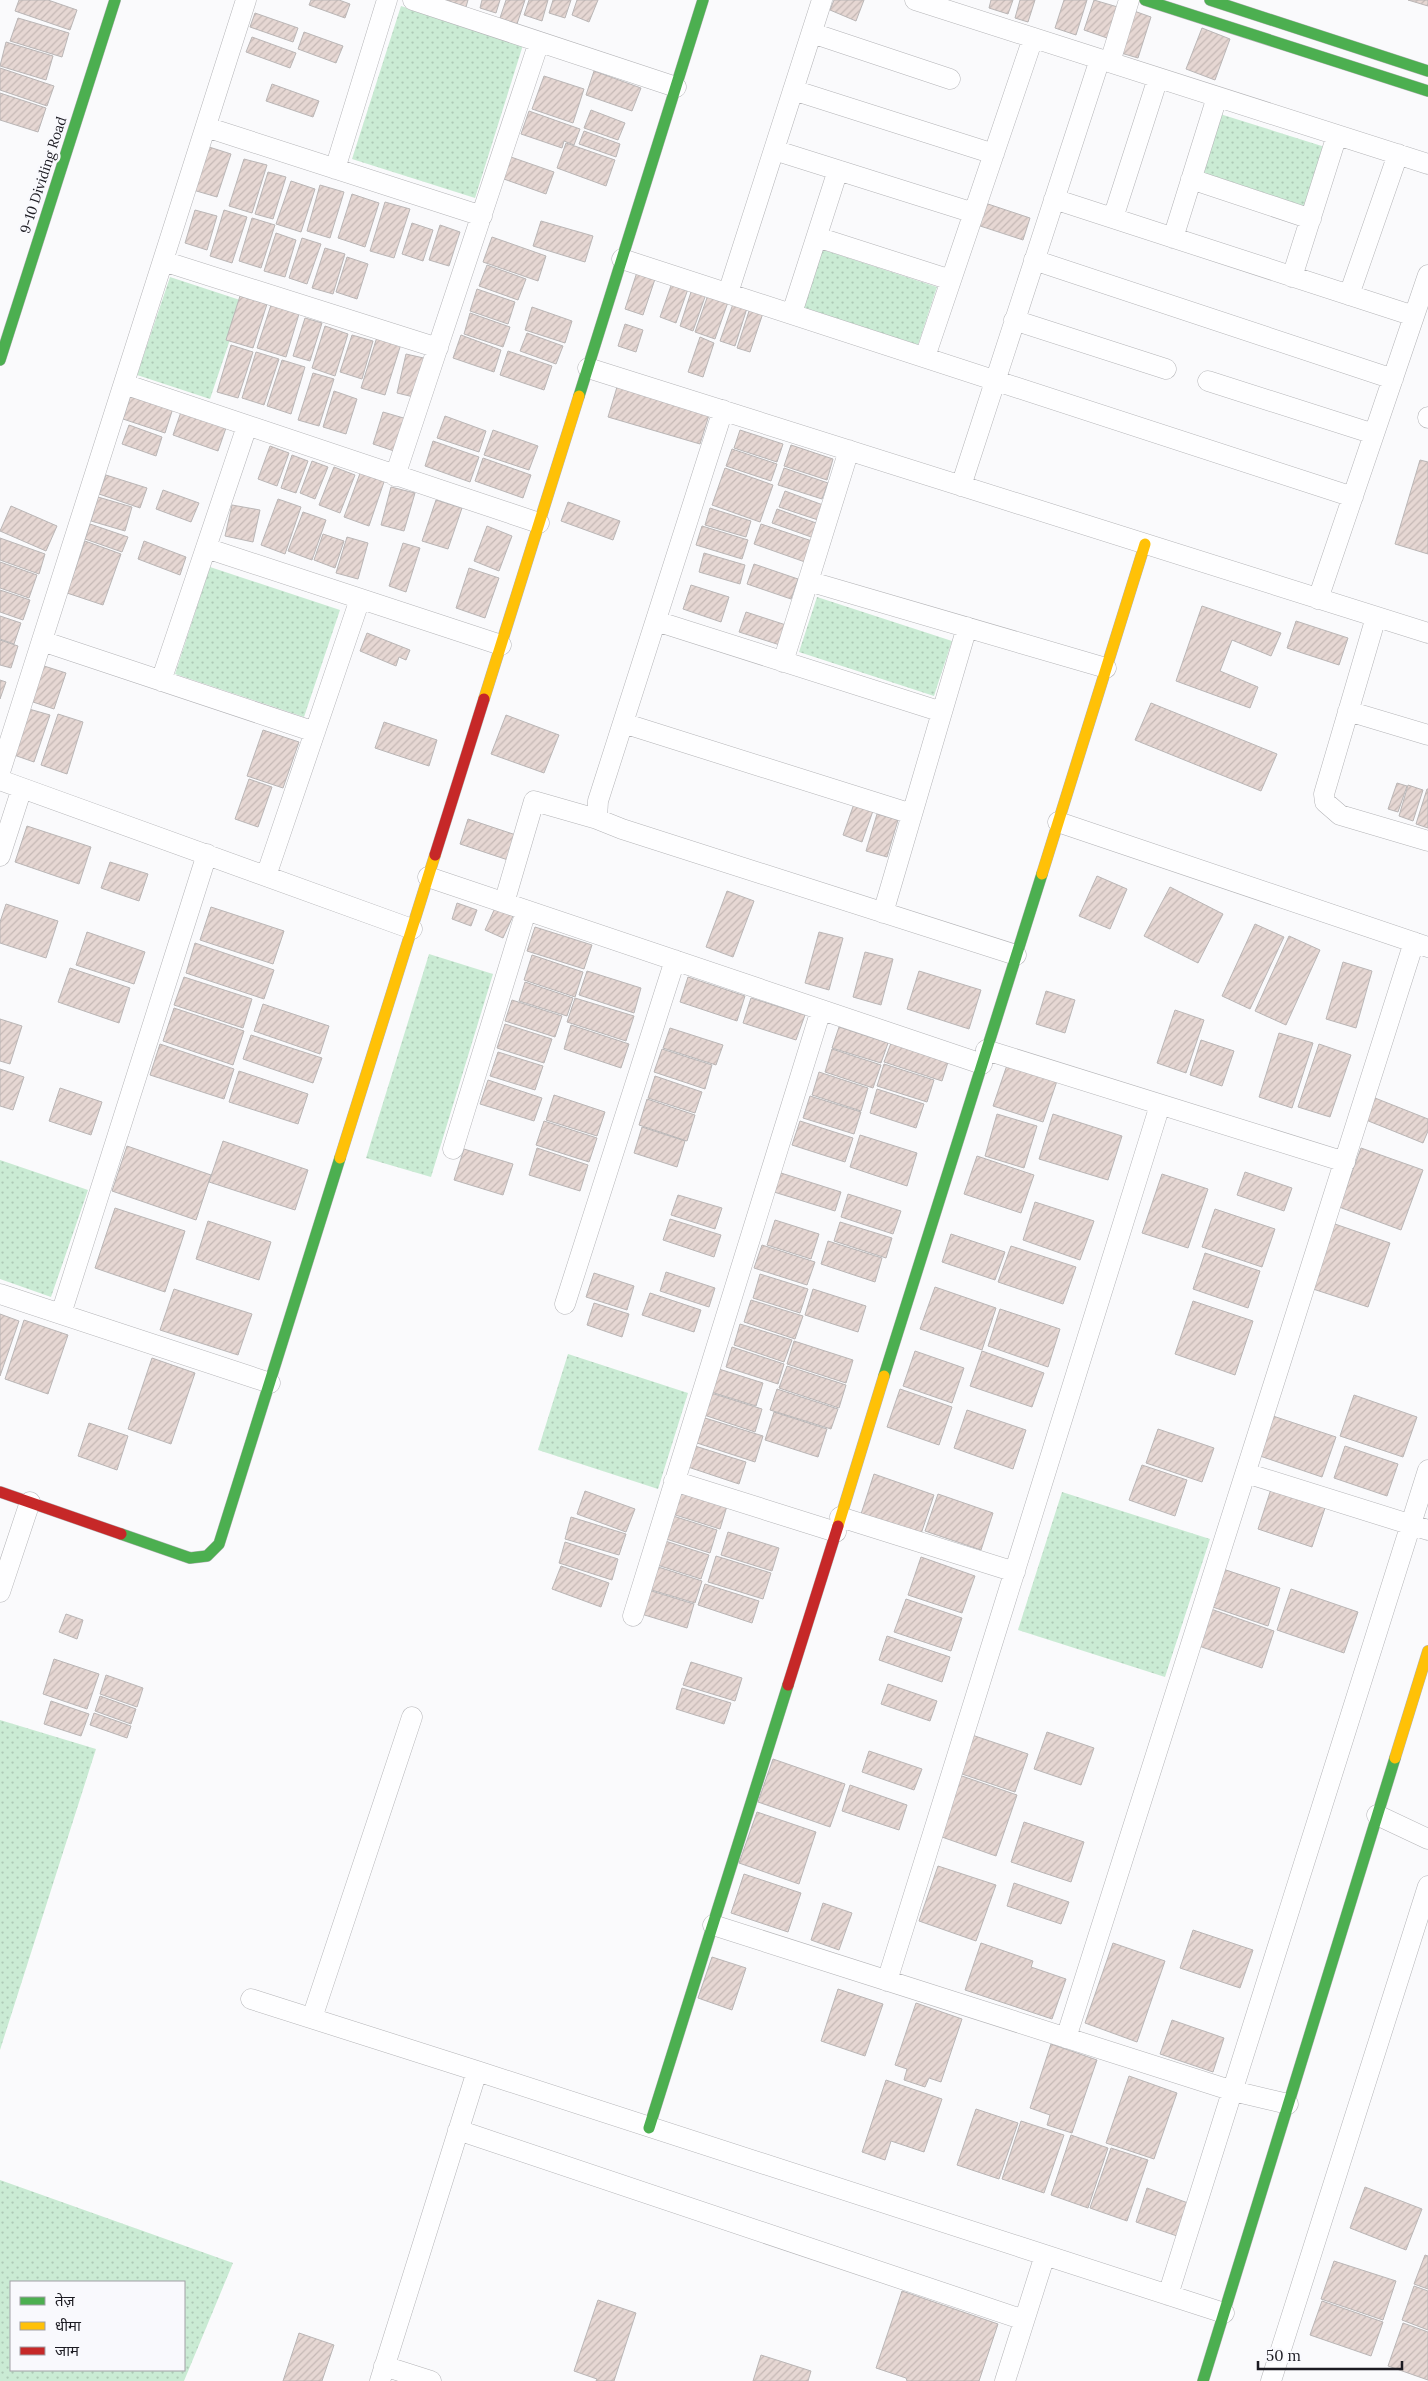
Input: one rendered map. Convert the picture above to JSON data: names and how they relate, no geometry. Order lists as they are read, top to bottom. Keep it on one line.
{"streets":{"street":["9-10 Dividing Road"]},"legend":["तेज़","धीमा","जाम"],"scale_bar":"50 m"}
